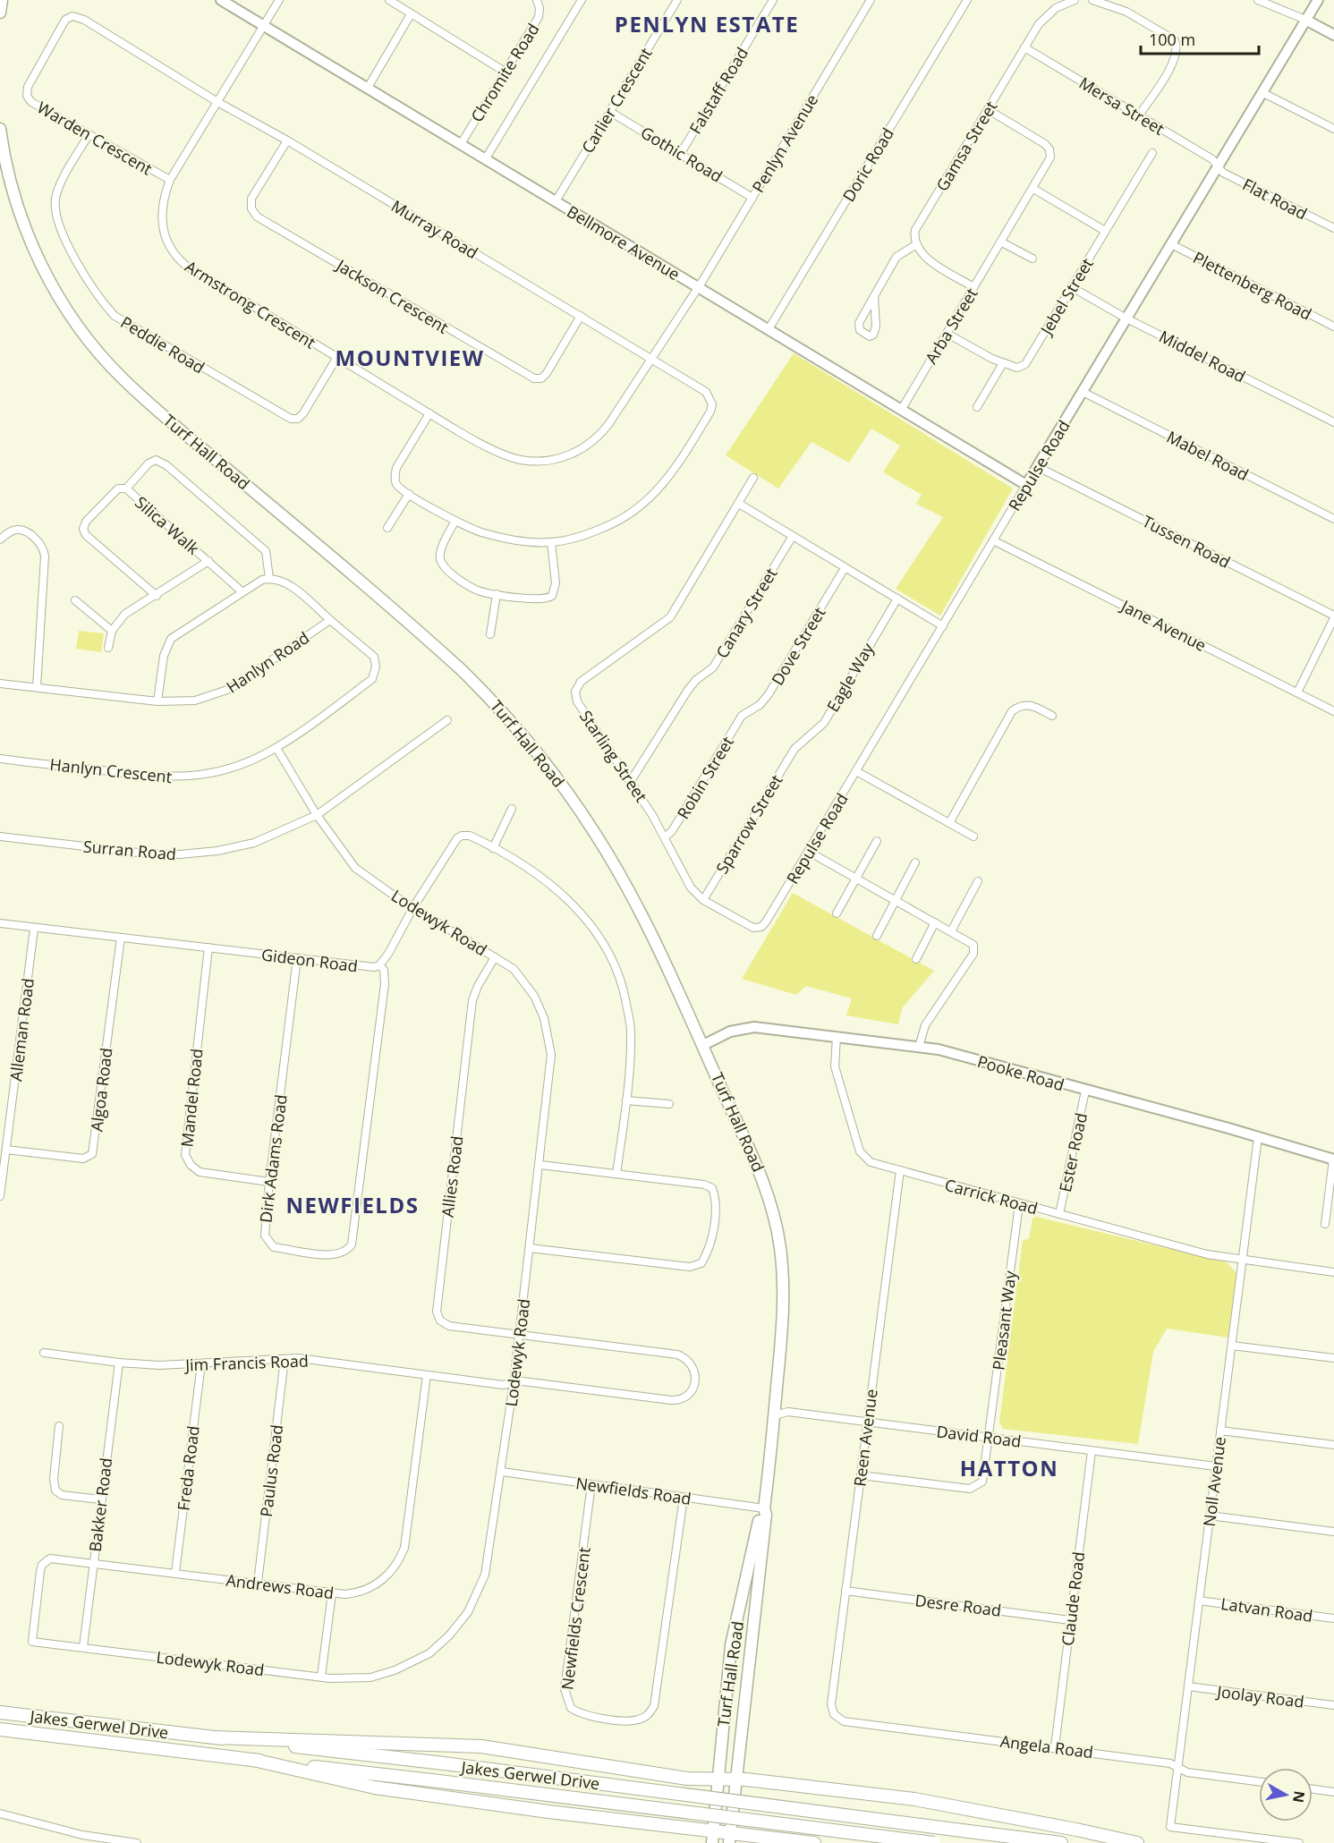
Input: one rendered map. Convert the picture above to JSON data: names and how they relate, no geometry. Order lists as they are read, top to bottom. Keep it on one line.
{"streets":{"highway":["Jakes Gerwel Drive"],"main road":["Turf Hall Road"],"street":["Chromite Road","Falstaff Road","Carlier Crescent","Mersa Street","Warden Crescent","Penlyn Avenue","Gamsa Street","Gothic Road","Doric Road","Flat Road","Murray Road","Bellmore Avenue","Plettenberg Road","Jackson Crescent","Jebel Street","Armstrong Crescent","Arba Street","Peddie Road","Middel Road","Mabel Road","Repulse Road","Silica Walk","Tussen Road","Canary Street","Jane Avenue","Dove Street","Hanlyn Road","Eagle Way","Starling Street","Hanlyn Crescent","Robin Street","Sparrow Street","Surran Road","Lodewyk Road","Gideon Road","Alleman Road","Pooke Road","Algoa Road","Mandel Road","Ester Road","Dirk Adams Road","Allies Road","Carrick Road","Pleasant Way","Jim Francis Road","David Road","Reen Avenue","Freda Road","Paulus Road","Noll Avenue","Newfields Road","Bakker Road","Andrews Road","Claude Road","Desre Road","Latvan Road","Newfields Crescent","Joolay Road","Angela Road"]},"crossings":[["Chromite Road","Bellmore Avenue"],["Falstaff Road","Gothic Road"],["Carlier Crescent","Gothic Road"],["Carlier Crescent","Bellmore Avenue"],["Mersa Street","Gamsa Street"],["Mersa Street","Flat Road"],["Mersa Street","Repulse Road"],["Warden Crescent","Murray Road"],["Warden Crescent","Armstrong Crescent"],["Warden Crescent","Peddie Road"],["Penlyn Avenue","Gothic Road"],["Penlyn Avenue","Bellmore Avenue"],["Penlyn Avenue","Armstrong Crescent"],["Gamsa Street","Arba Street"],["Doric Road","Bellmore Avenue"],["Flat Road","Repulse Road"],["Murray Road","Jackson Crescent"],["Murray Road","Armstrong Crescent"],["Bellmore Avenue","Armstrong Crescent"],["Bellmore Avenue","Arba Street"],["Bellmore Avenue","Repulse Road"],["Plettenberg Road","Repulse Road"],["Jebel Street","Middel Road"],["Armstrong Crescent","Peddie Road"],["Middel Road","Repulse Road"],["Turf Hall Road","Pooke Road"],["Turf Hall Road","David Road"],["Turf Hall Road","Newfields Road"],["Mabel Road","Repulse Road"],["Repulse Road","Tussen Road"],["Repulse Road","Jane Avenue"],["Repulse Road","Starling Street"],["Canary Street","Starling Street"],["Dove Street","Robin Street"],["Hanlyn Road","Hanlyn Crescent"],["Eagle Way","Sparrow Street"],["Starling Street","Robin Street"],["Starling Street","Sparrow Street"],["Hanlyn Crescent","Lodewyk Road"],["Surran Road","Lodewyk Road"],["Lodewyk Road","Gideon Road"],["Lodewyk Road","Allies Road"],["Lodewyk Road","Jim Francis Road"],["Lodewyk Road","Newfields Road"],["Lodewyk Road","Bakker Road"],["Lodewyk Road","Andrews Road"],["Gideon Road","Alleman Road"],["Gideon Road","Algoa Road"],["Gideon Road","Mandel Road"],["Gideon Road","Dirk Adams Road"],["Alleman Road","Algoa Road"],["Pooke Road","Ester Road"],["Pooke Road","Carrick Road"],["Pooke Road","Noll Avenue"],["Mandel Road","Dirk Adams Road"],["Ester Road","Carrick Road"],["Allies Road","Jim Francis Road"],["Carrick Road","Pleasant Way"],["Carrick Road","Reen Avenue"],["Carrick Road","Noll Avenue"],["Pleasant Way","David Road"],["Pleasant Way","Reen Avenue"],["Jim Francis Road","Freda Road"],["Jim Francis Road","Paulus Road"],["Jim Francis Road","Bakker Road"],["Jim Francis Road","Andrews Road"],["David Road","Reen Avenue"],["David Road","Noll Avenue"],["David Road","Claude Road"],["Reen Avenue","Desre Road"],["Reen Avenue","Angela Road"],["Freda Road","Andrews Road"],["Paulus Road","Andrews Road"],["Noll Avenue","Latvan Road"],["Noll Avenue","Joolay Road"],["Noll Avenue","Angela Road"],["Newfields Road","Newfields Crescent"],["Bakker Road","Andrews Road"],["Claude Road","Desre Road"],["Claude Road","Angela Road"]],"districts":["PENLYN ESTATE","MOUNTVIEW","NEWFIELDS","HATTON"],"scale_bar":"100 m","north":"right"}
